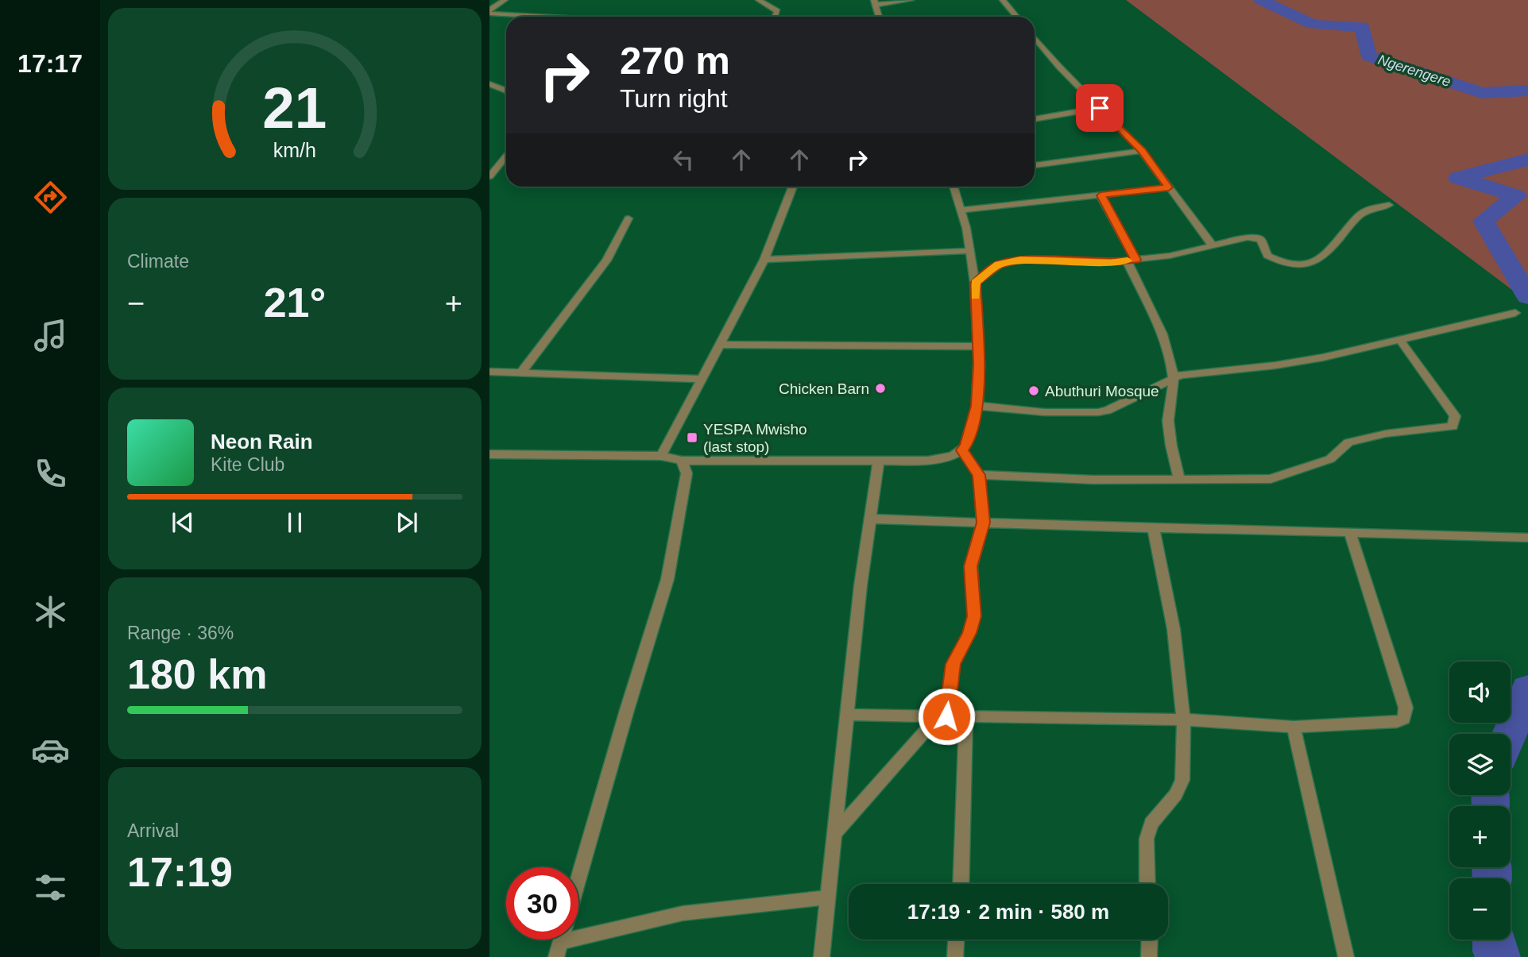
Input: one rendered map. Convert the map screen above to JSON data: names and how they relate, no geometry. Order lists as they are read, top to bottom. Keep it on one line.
{"water":["Ngerengere"],"places":{"other":["Chicken Barn","Abuthuri Mosque"],"transit":["YESPA Mwisho (last stop)"]},"page":{"tabs":"17:17","turn":["270 m","Turn right"],"tile":["Climate",["Range · 36%","180 km"],["Arrival","17:19"]],"heat":["−","21°","+"],"song":["Neon Rain","Kite Club"],"map_buttons":["+","−"],"limit":"30","trip":"17:19 · 2 min · 580 m","gauge":["21","km/h"]}}
